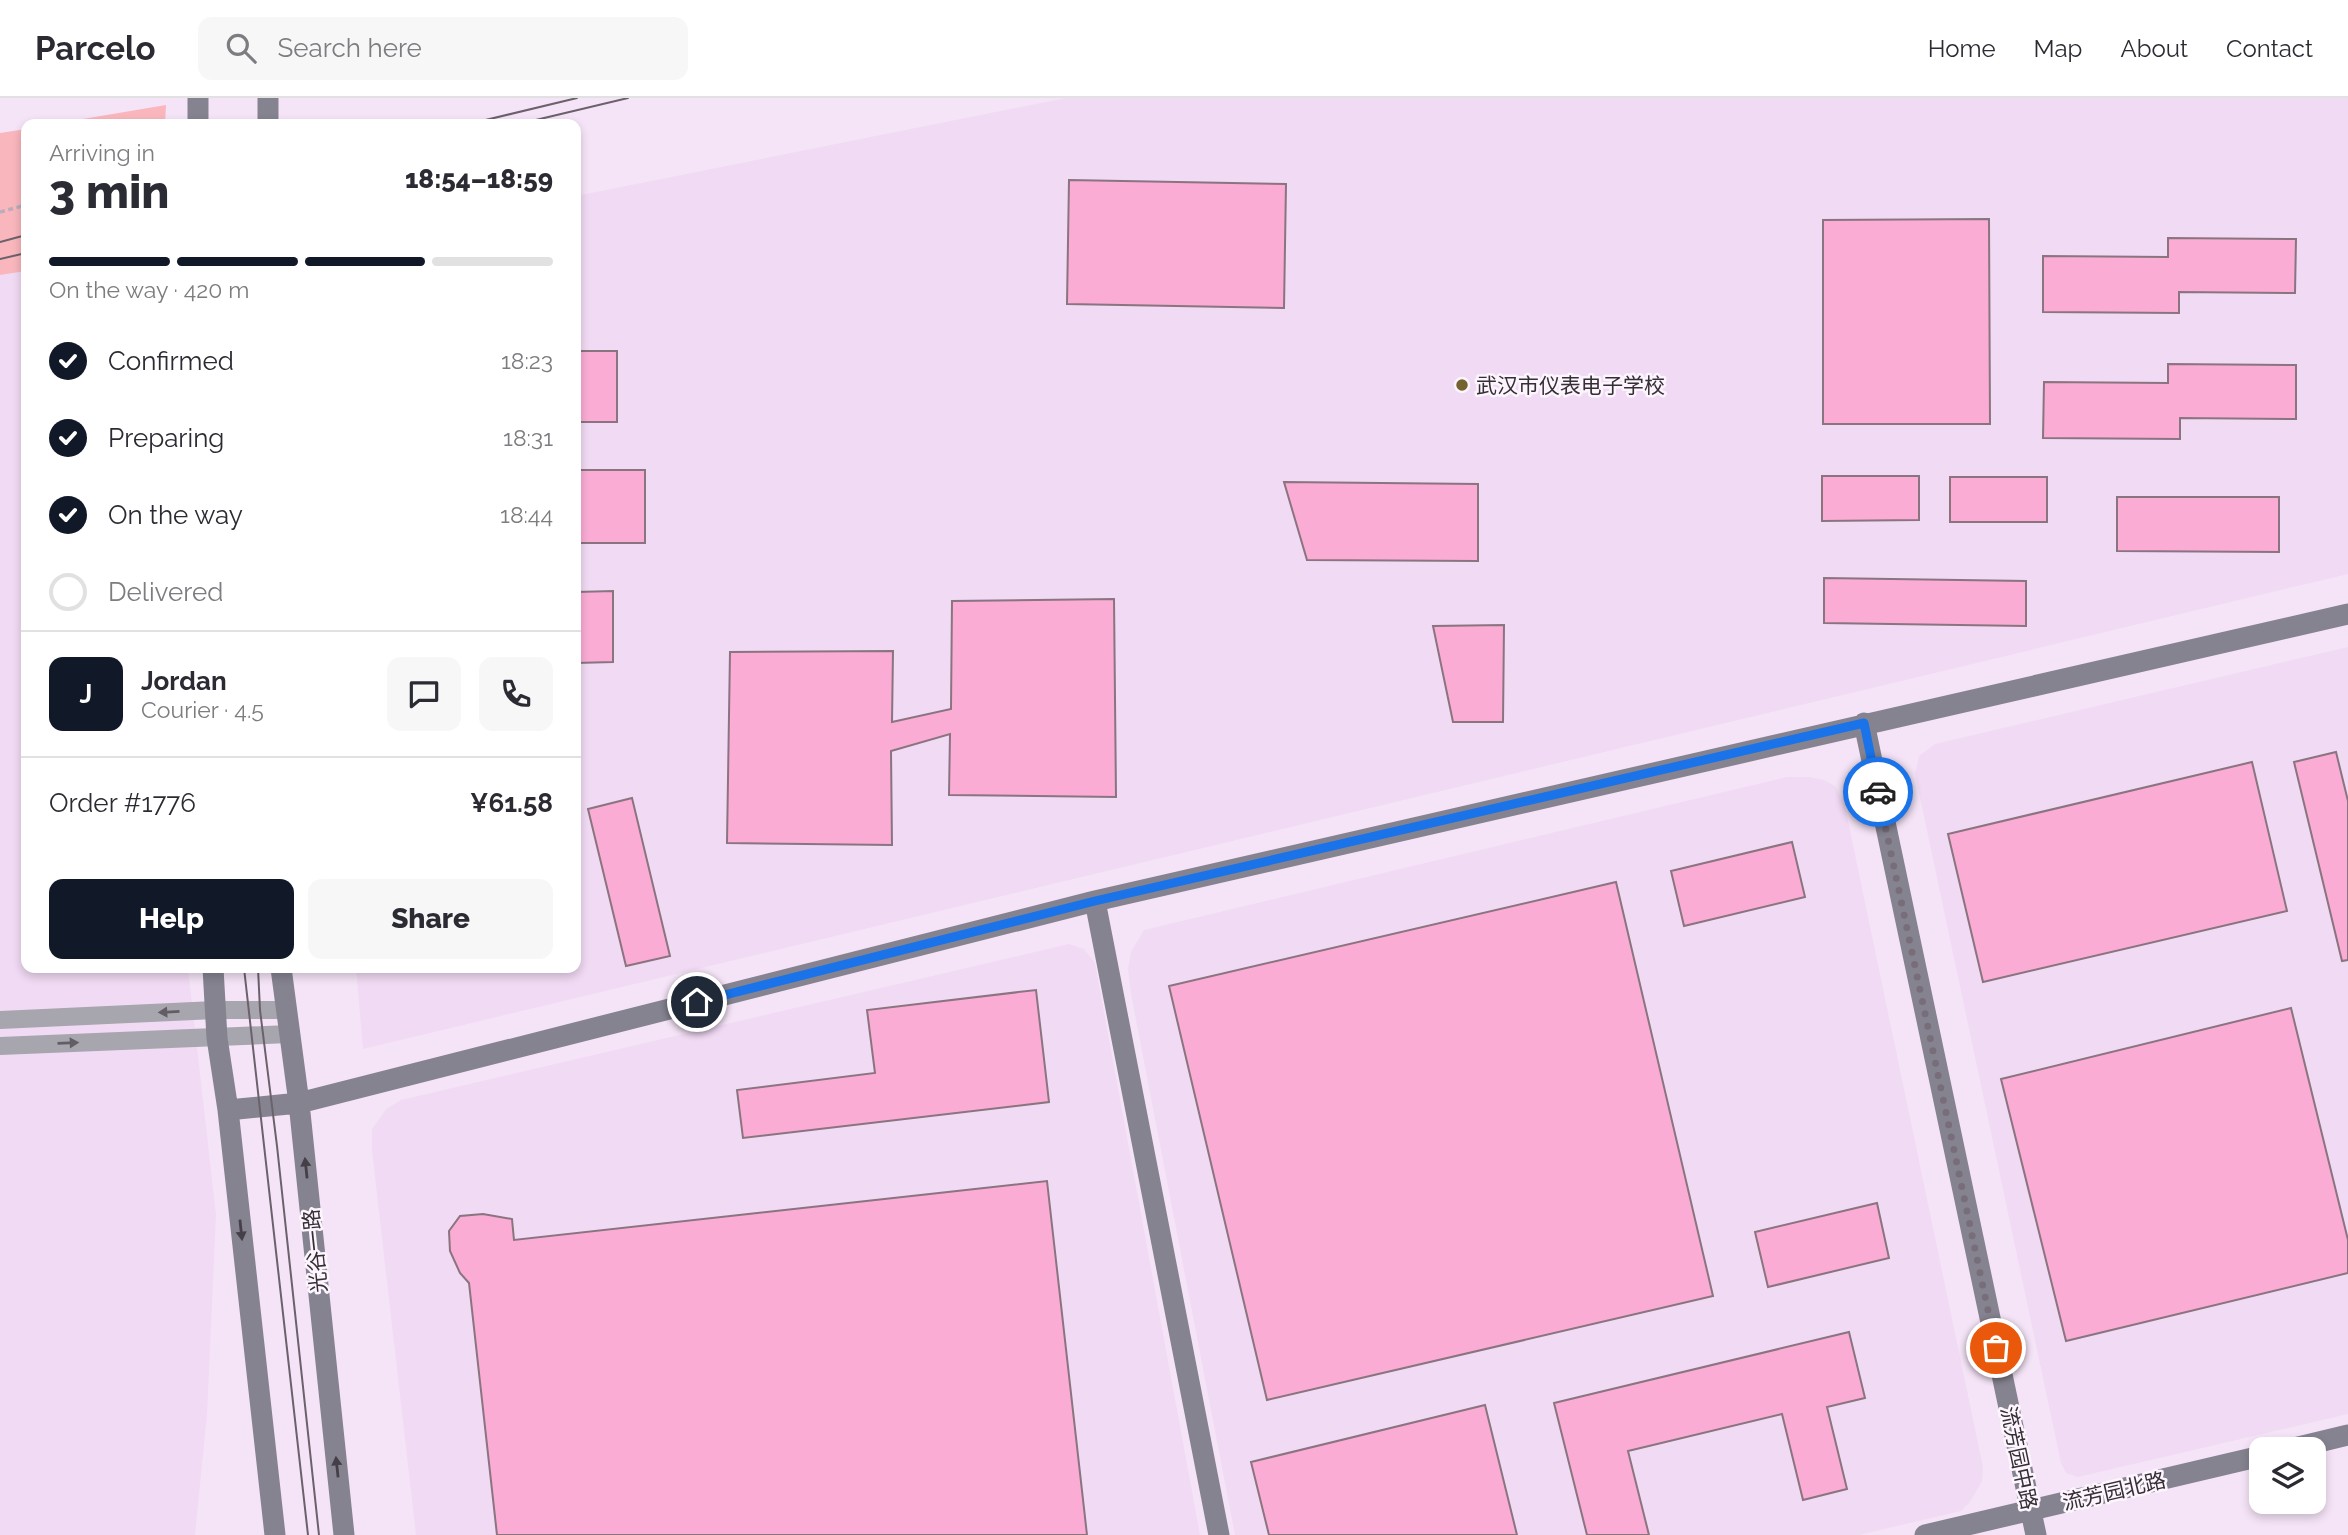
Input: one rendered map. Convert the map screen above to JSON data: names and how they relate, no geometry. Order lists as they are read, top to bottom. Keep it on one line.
{"streets":{"street":["光谷一路","流芳园中路","流芳园北路"]},"crossings":[["流芳园中路","流芳园北路"]],"places":["武汉市仪表电子学校"],"page":{"header":"Parcelo","search":"Search here","nav":["Home","Map","About","Contact"],"heading":["3 min","Arriving in","18:54–18:59"],"panel":["Jordan","Courier · 4.5","Order #1776","¥61.58"],"bar":"On the way · 420 m","list":[["Confirmed","18:23"],["Preparing","18:31"],["On the way","18:44"],"Delivered"],"round":"J","buttons":["Help","Share"]}}
